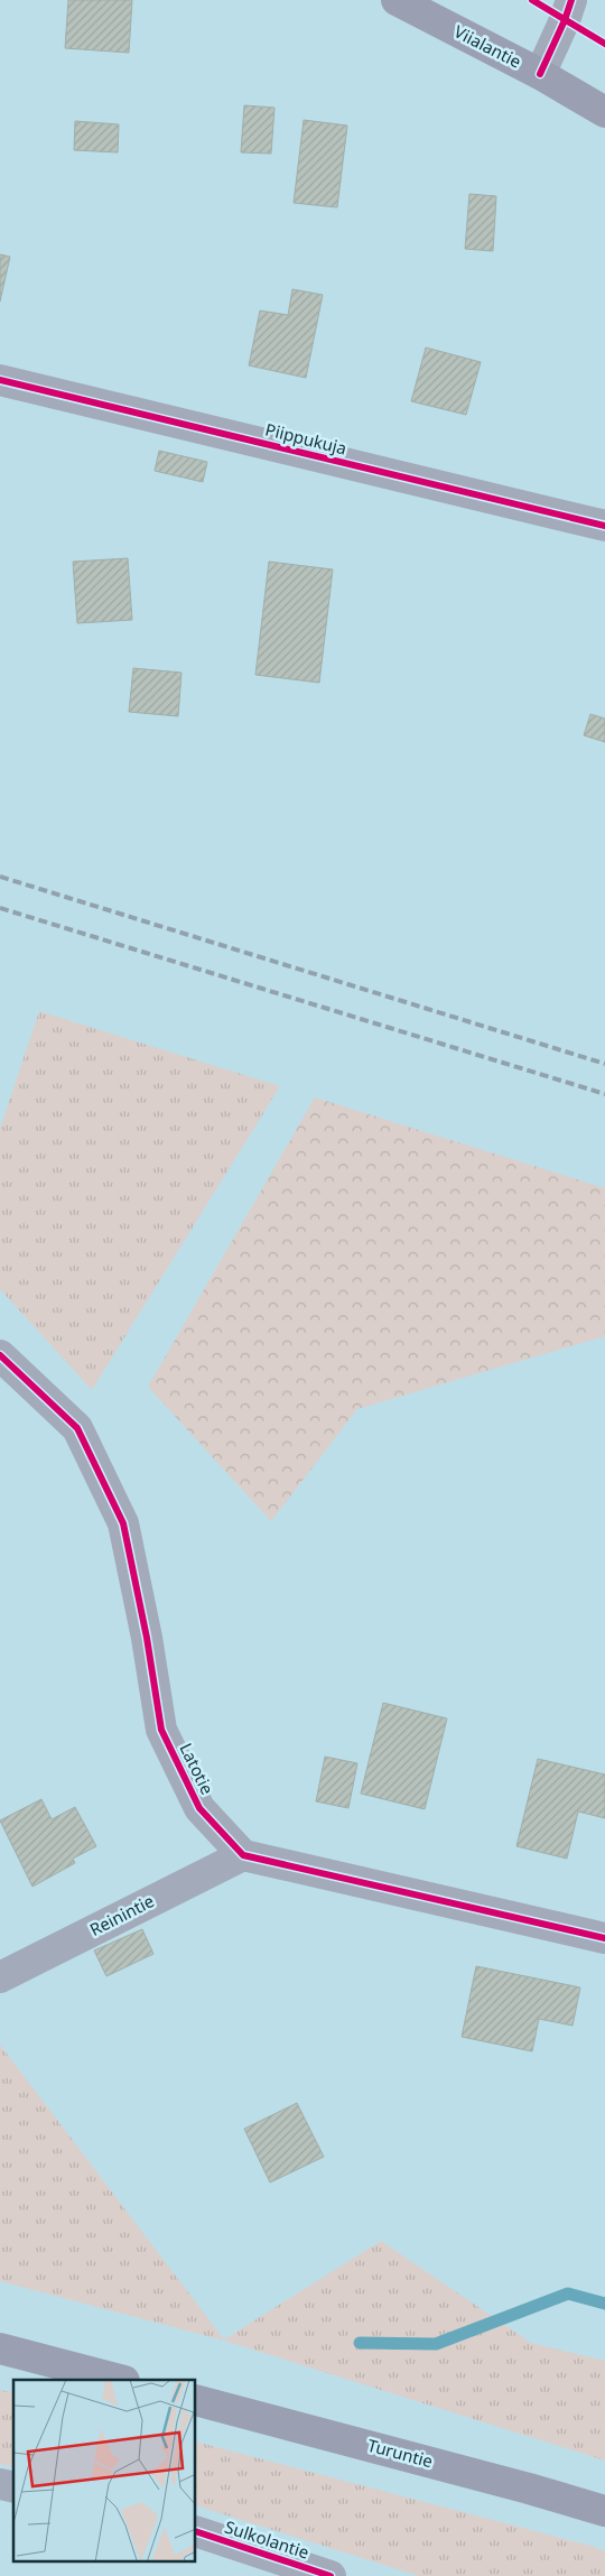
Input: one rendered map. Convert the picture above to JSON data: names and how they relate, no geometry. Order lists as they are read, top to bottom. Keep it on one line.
{"streets":{"main road":["Viialantie","Turuntie"],"street":["Piippukuja","Latotie","Reinintie","Sulkolantie"]},"crossings":[["Latotie","Reinintie"]]}
